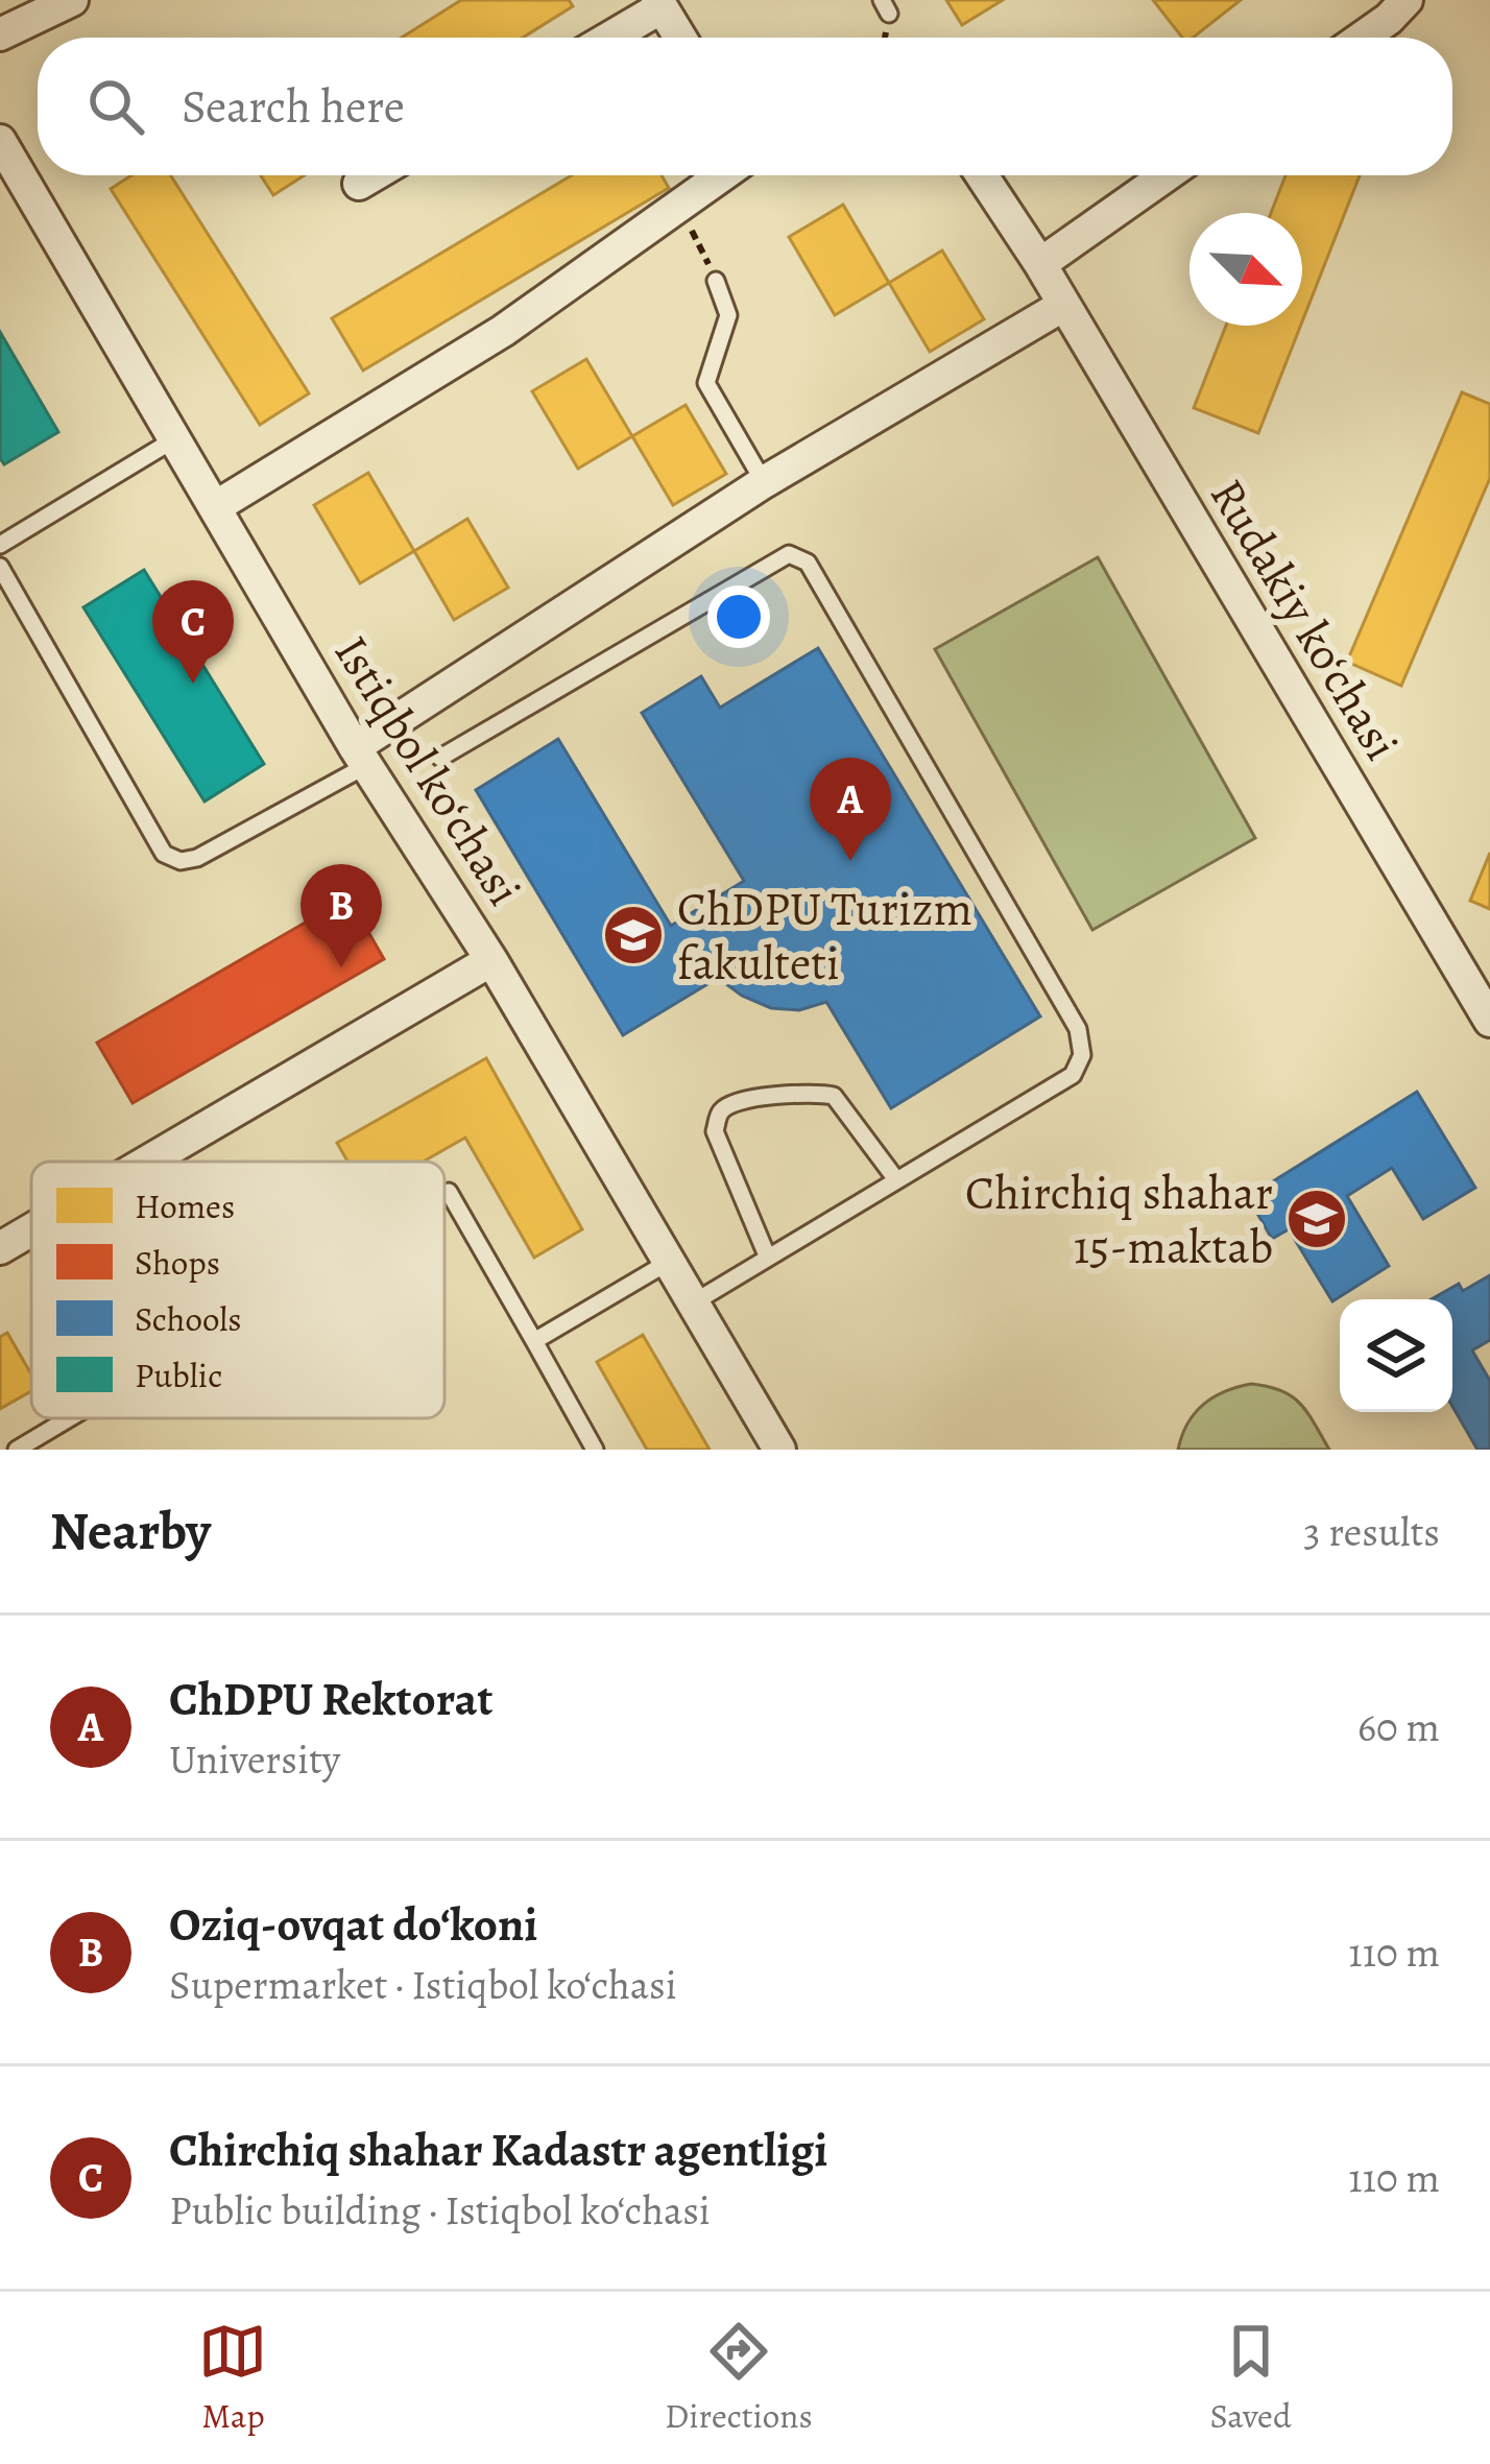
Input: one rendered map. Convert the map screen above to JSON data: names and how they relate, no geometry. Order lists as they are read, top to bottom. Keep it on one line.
{"streets":{"street":["Rudakiy ko‘chasi","Istiqbol ko‘chasi"]},"places":{"school or university":["ChDPU Turizm fakulteti","Chirchiq shahar 15-maktab"]},"legend":["Homes","Shops","Schools","Public"],"north":"bottom right","page":{"search":"Search here","pins":["C","A","B"],"heading":["Nearby","3 results"],"list":[{"mark":"A","name":"ChDPU Rektorat","note":"University","value":"60 m"},{"mark":"B","name":"Oziq-ovqat do‘koni","note":"Supermarket · Istiqbol ko‘chasi","value":"110 m"},{"mark":"C","name":"Chirchiq shahar Kadastr agentligi","note":"Public building · Istiqbol ko‘chasi","value":"110 m"}],"nav":["Map","Directions","Saved"]}}
